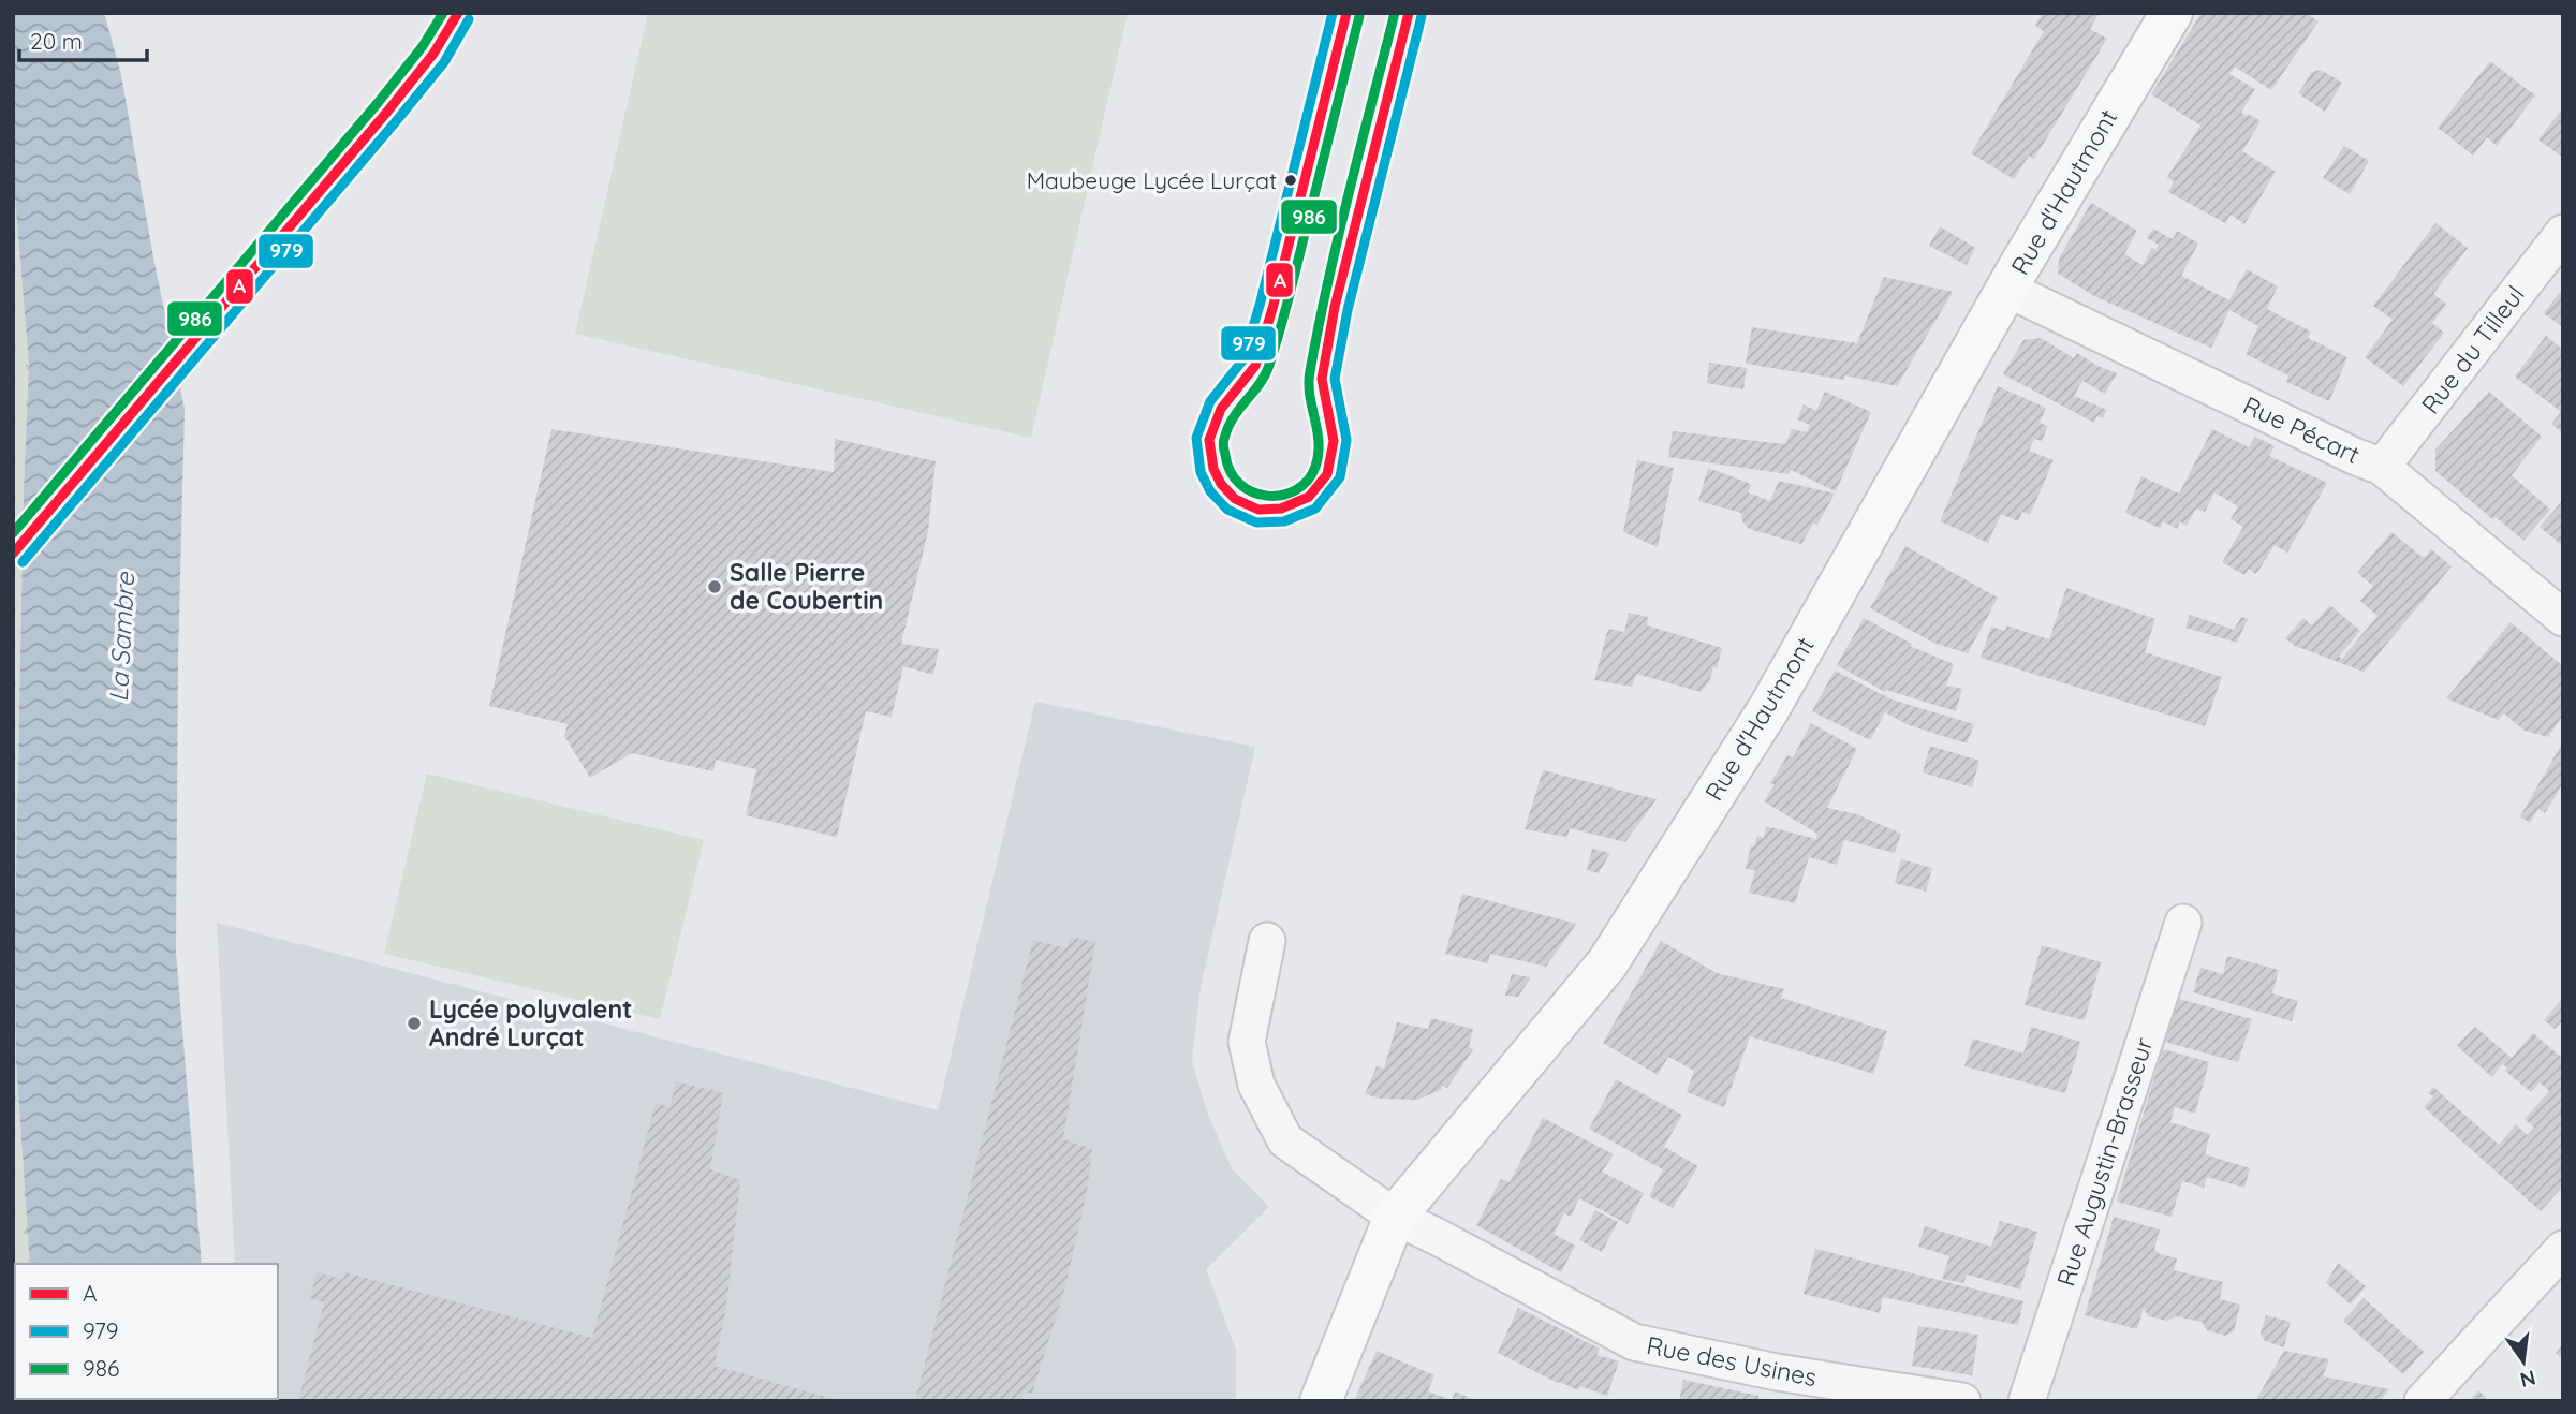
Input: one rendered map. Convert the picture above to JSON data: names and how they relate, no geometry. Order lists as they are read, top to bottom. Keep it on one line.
{"streets":{"street":["Rue d'Hautmont","Rue du Tilleul","Rue Pécart","Rue Augustin-Brasseur","Rue des Usines"]},"crossings":[["Rue d'Hautmont","Rue Pécart"],["Rue d'Hautmont","Rue des Usines"],["Rue du Tilleul","Rue Pécart"]],"water":["La Sambre"],"places":["Maubeuge Lycée Lurçat","Salle Pierre de Coubertin","Lycée polyvalent André Lurçat"],"lines":["transit line A","transit line 979","transit line 986"],"legend":["A","979","986"],"scale_bar":"20 m","north":"bottom"}
